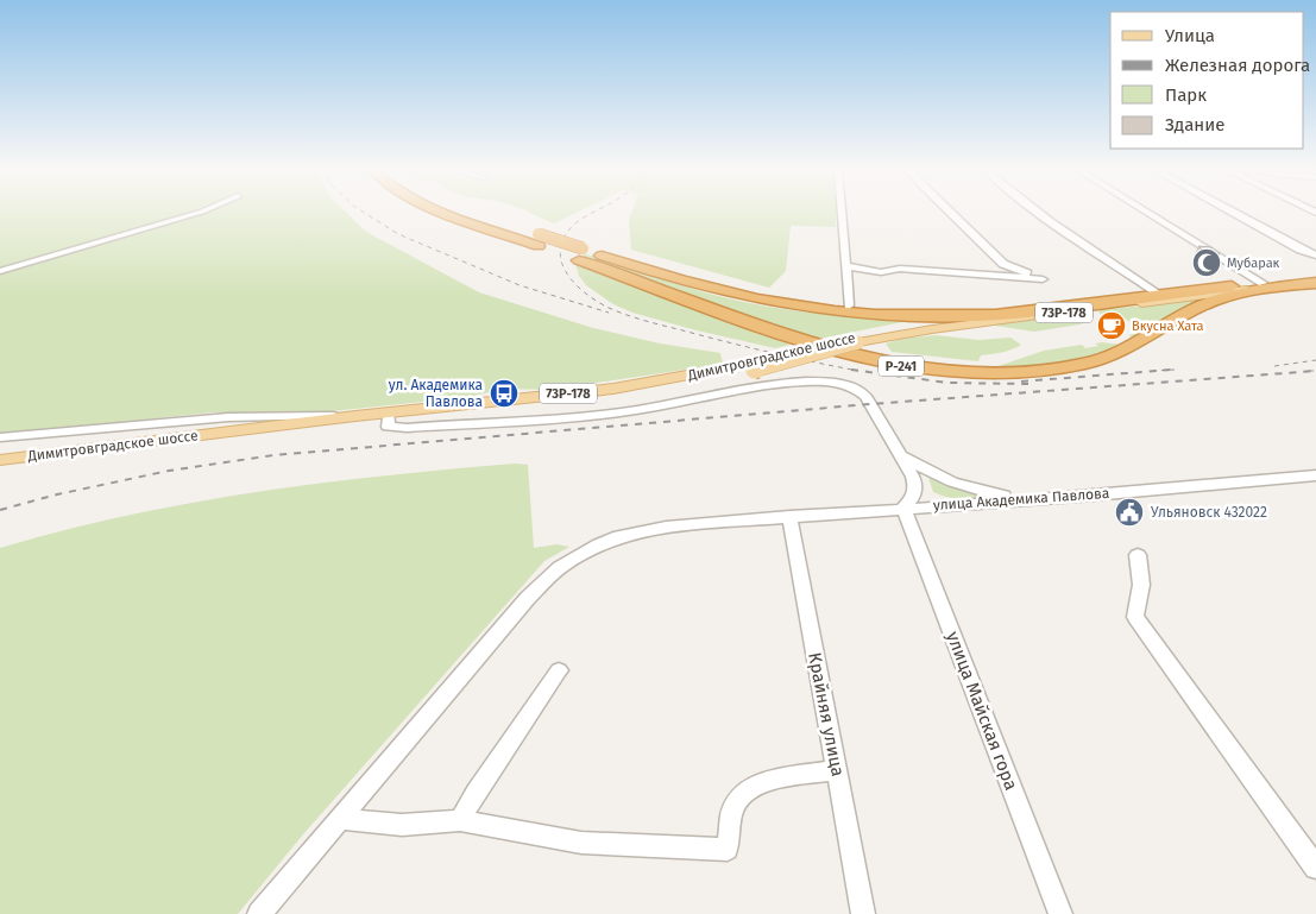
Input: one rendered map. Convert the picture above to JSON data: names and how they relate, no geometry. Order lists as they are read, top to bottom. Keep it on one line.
{"streets":{"highway":["Димитровградское шоссе","Р-241"],"main road":["73Р-178"],"street":["улица Академика Павлова","улица Майская гора","Крайняя улица"]},"crossings":[["Димитровградское шоссе","Р-241"],["улица Академика Павлова","улица Майская гора"],["улица Академика Павлова","Крайняя улица"]],"places":{"mosque":["Мубарак"],"cafe":["Вкусна Хата"],"bus stop":["ул. Академика Павлова"],"public building":["Ульяновск 432022"]},"legend":["Улица","Железная дорога","Парк","Здание"]}
